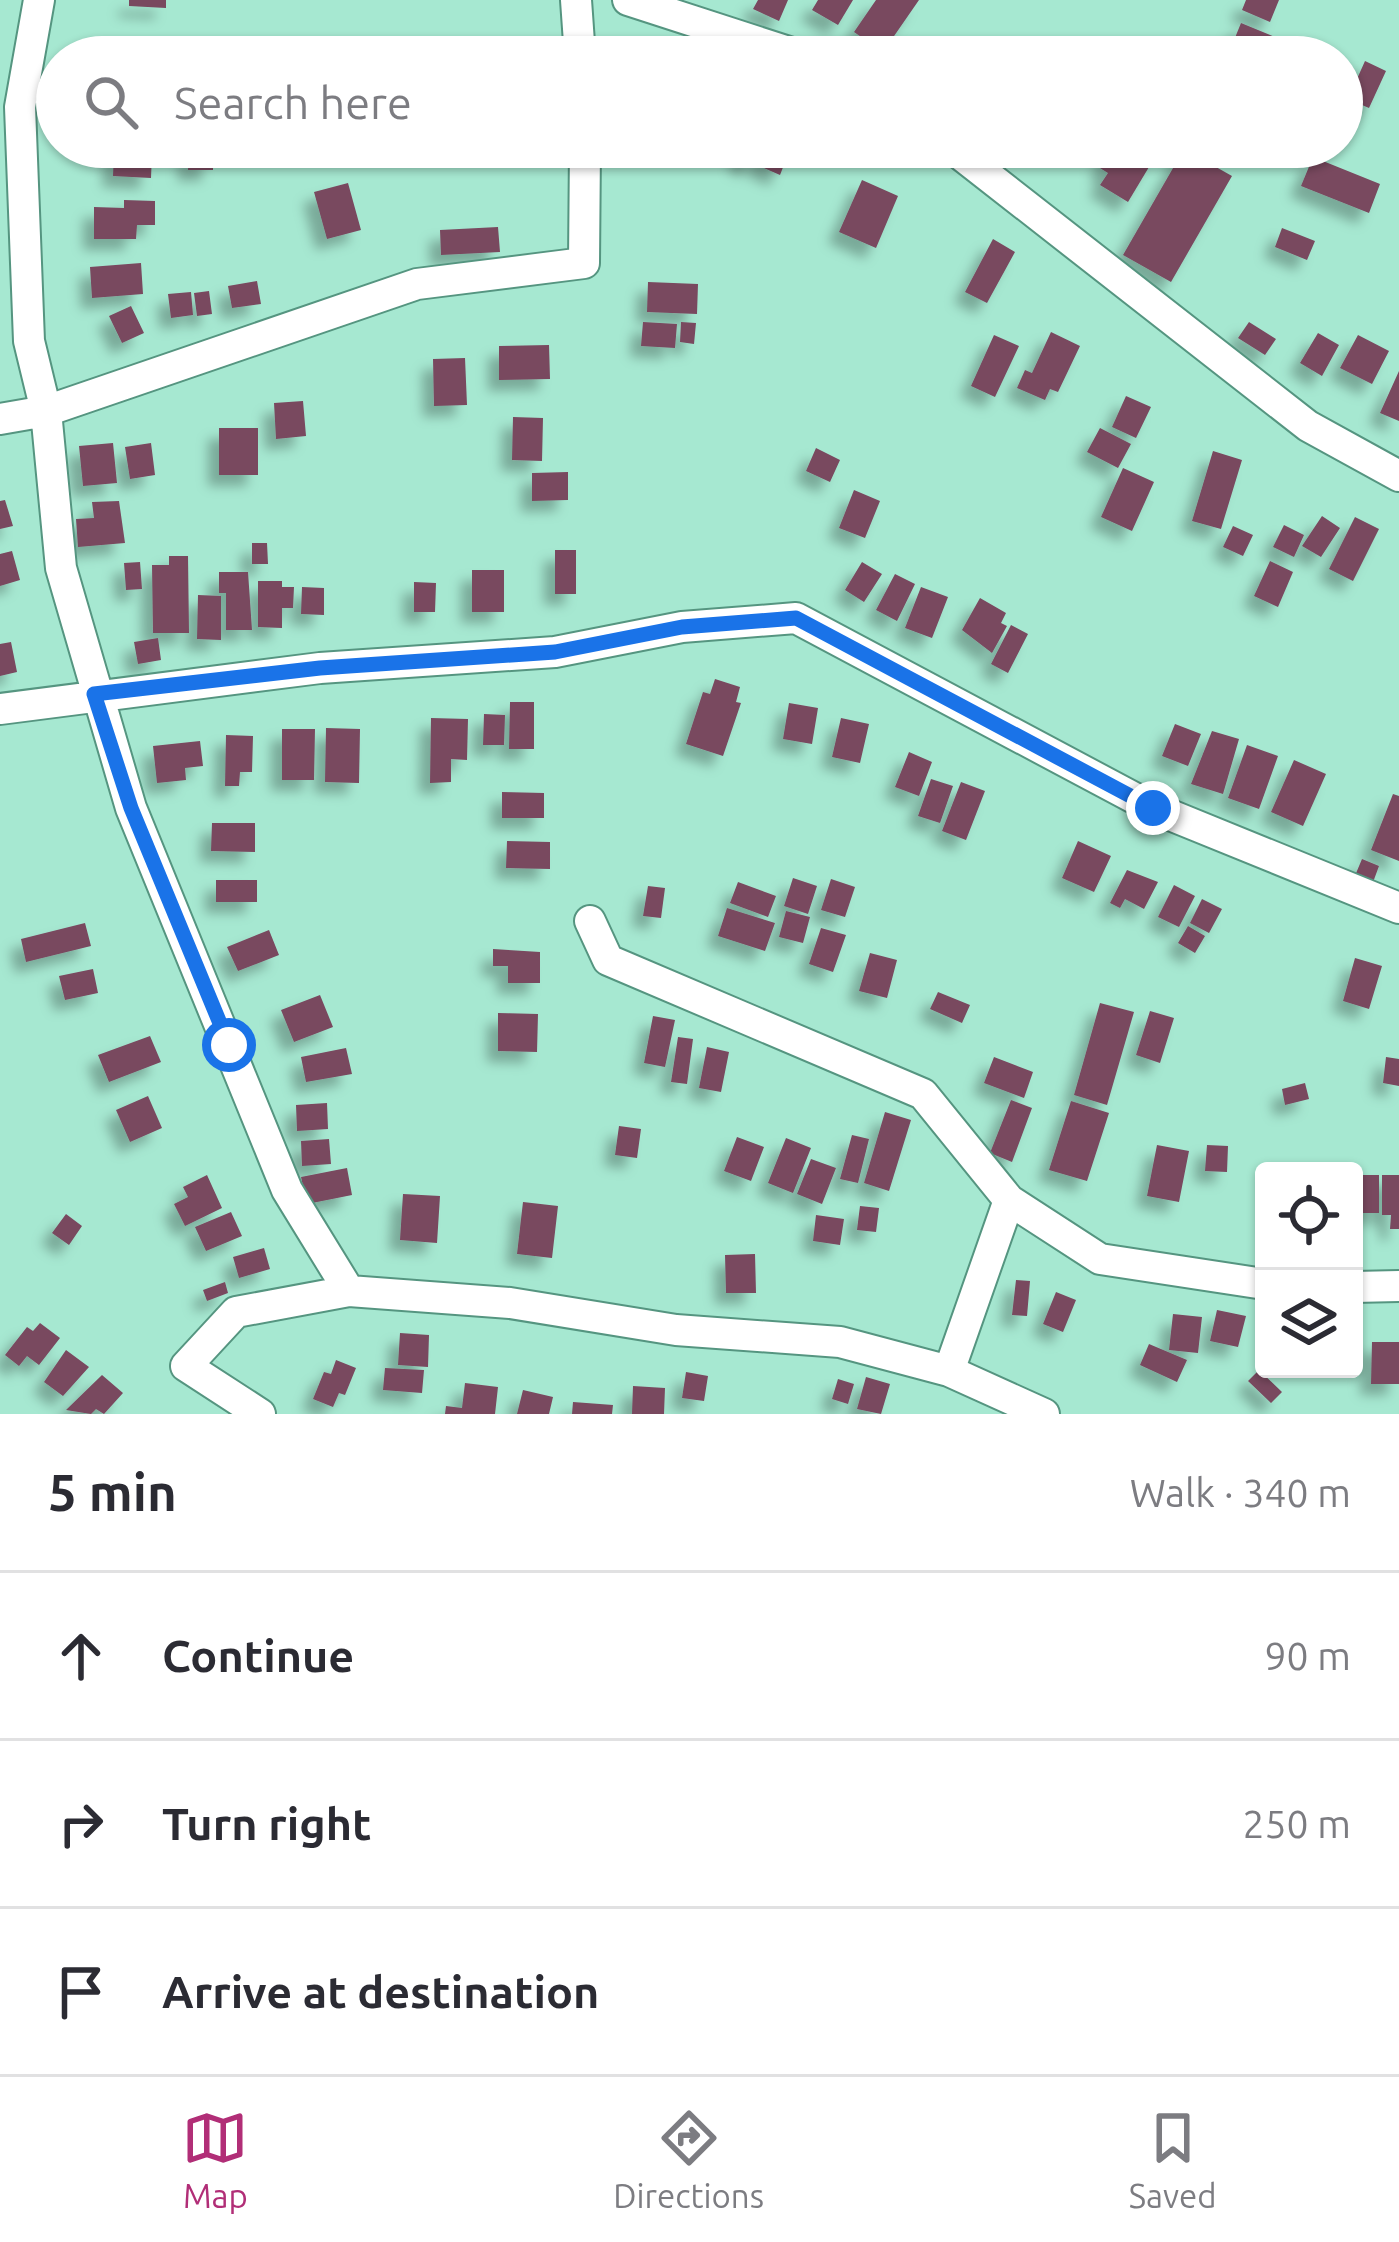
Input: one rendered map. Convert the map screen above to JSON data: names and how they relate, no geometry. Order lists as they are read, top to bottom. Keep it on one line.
{"page":{"search":"Search here","heading":["5 min","Walk · 340 m"],"list":[["Continue","90 m"],["Turn right","250 m"],"Arrive at destination"],"nav":["Map","Directions","Saved"]}}
